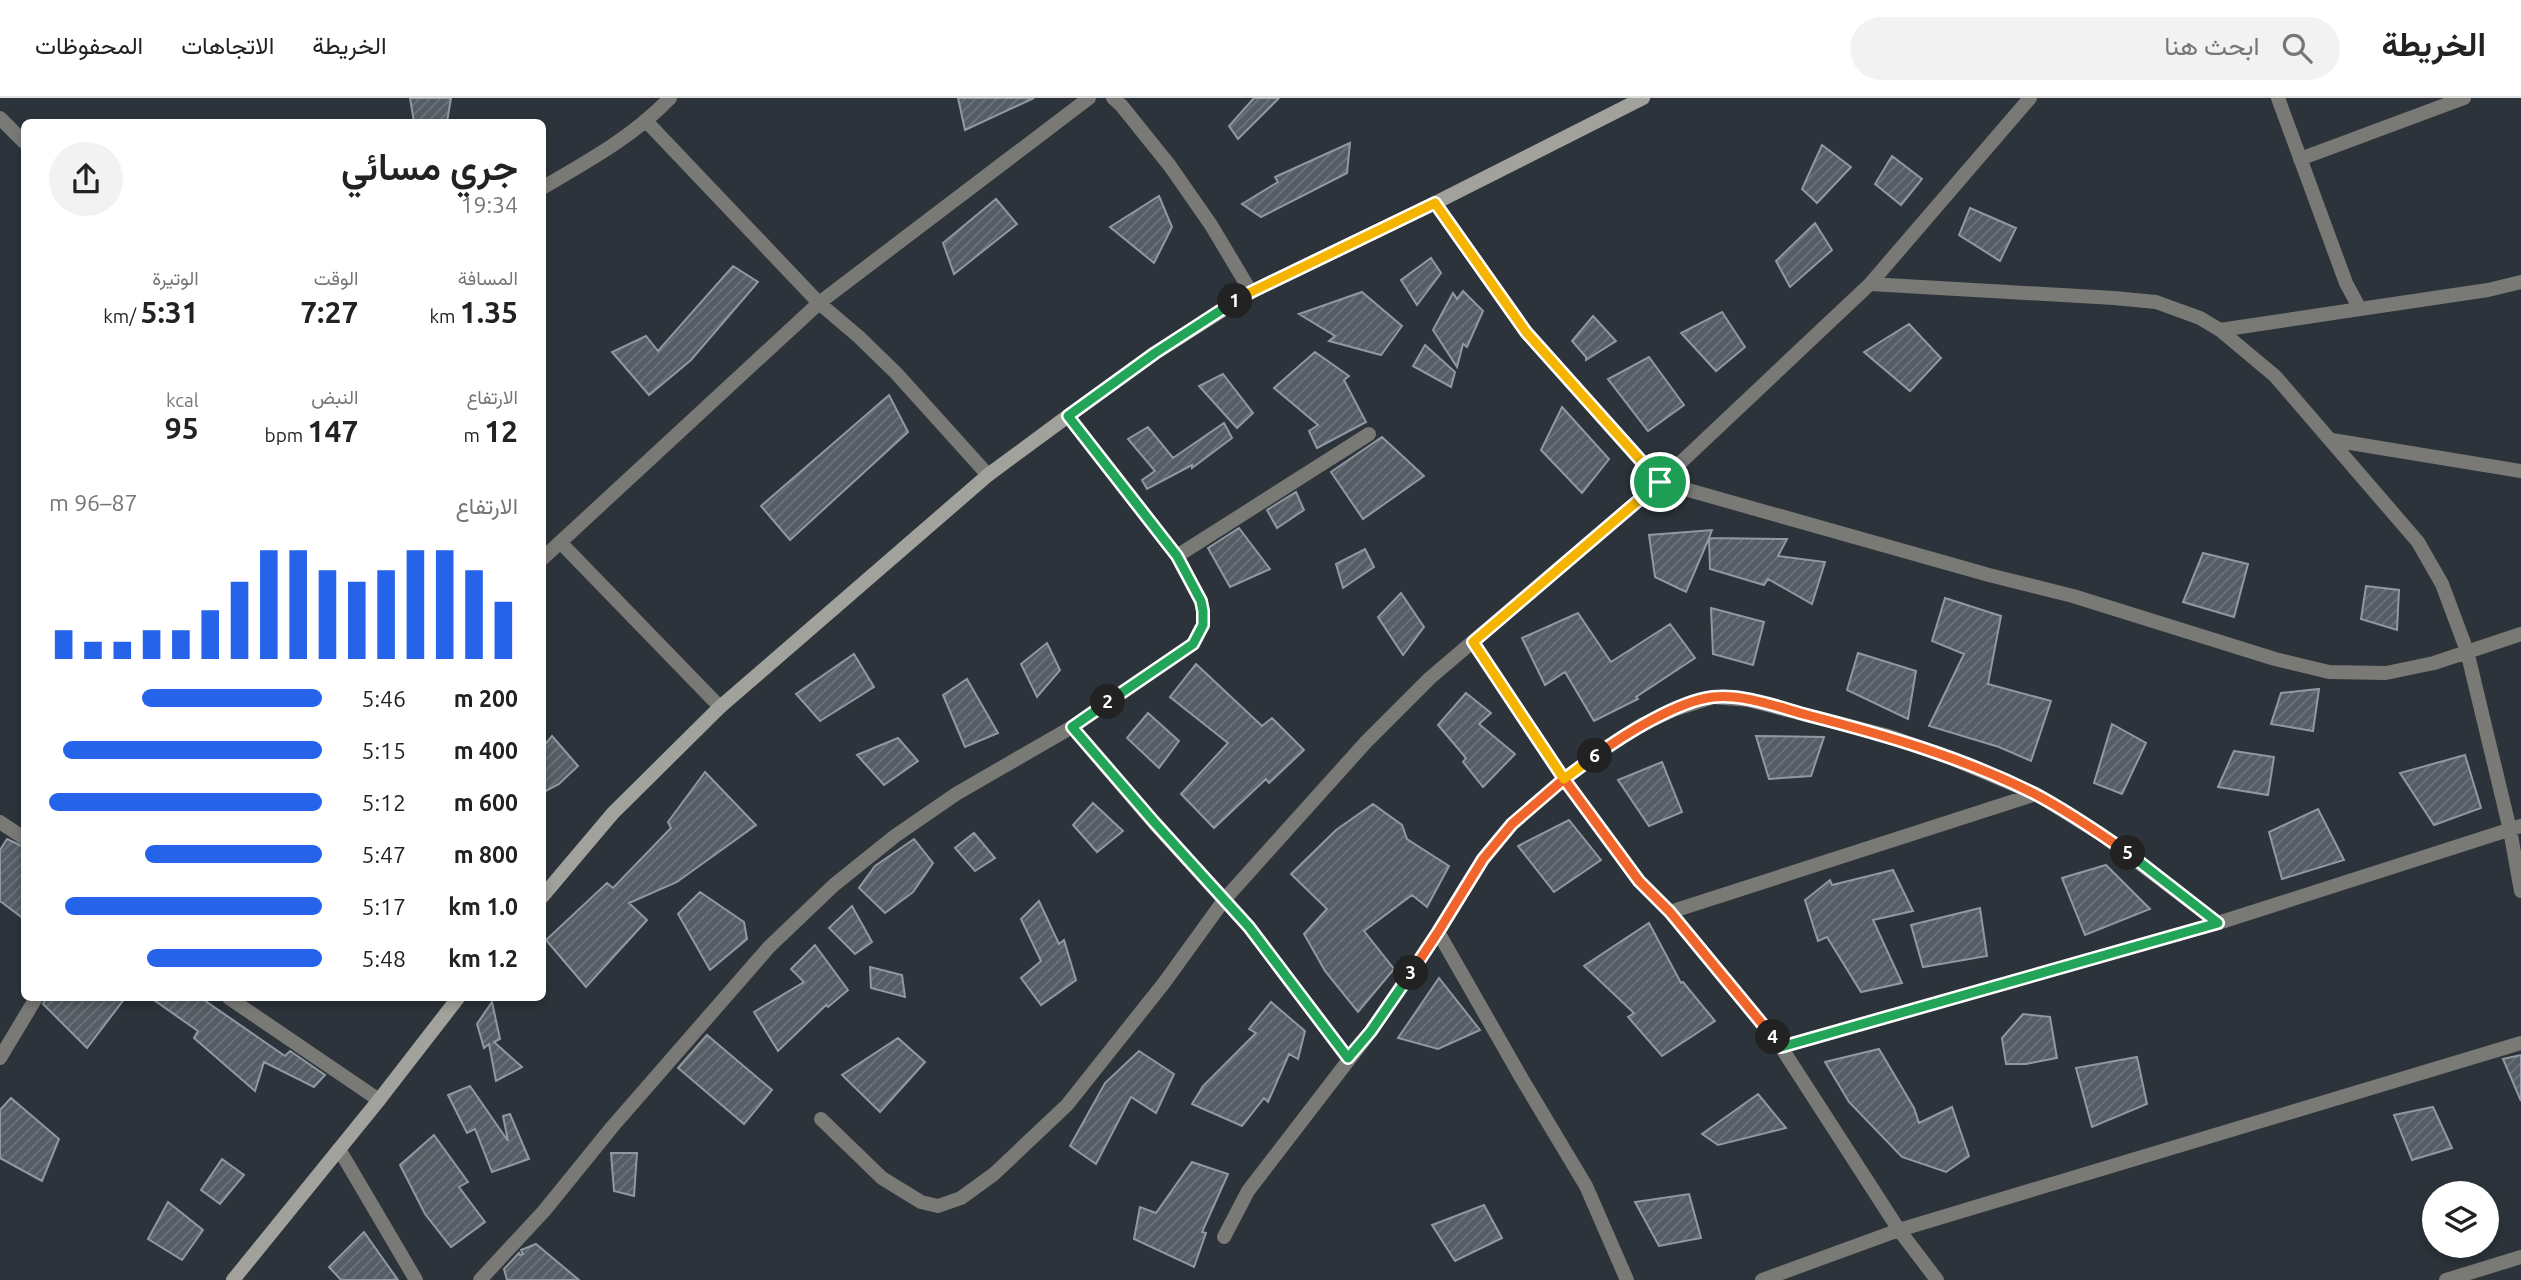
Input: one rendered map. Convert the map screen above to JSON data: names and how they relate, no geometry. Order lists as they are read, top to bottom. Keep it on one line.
{"page":{"header":"الخريطة","search":"ابحث هنا","nav":["الخريطة","الاتجاهات","المحفوظات"],"heading":["جري مسائي","19:34"],"stats":[["المسافة","1.35 km"],["الوقت","7:27"],["الوتيرة","5:31 /km"],["الارتفاع","12 m"],["النبض","147 bpm"],["kcal","95"]],"pins":["1","2","6","5","3","4"],"chart":["الارتفاع","87–96 m"],"list":[{"name":"200 m","note":"5:46"},{"name":"400 m","note":"5:15"},{"name":"600 m","note":"5:12"},{"name":"800 m","note":"5:47"},{"name":"1.0 km","note":"5:17"},{"name":"1.2 km","note":"5:48"}]}}
